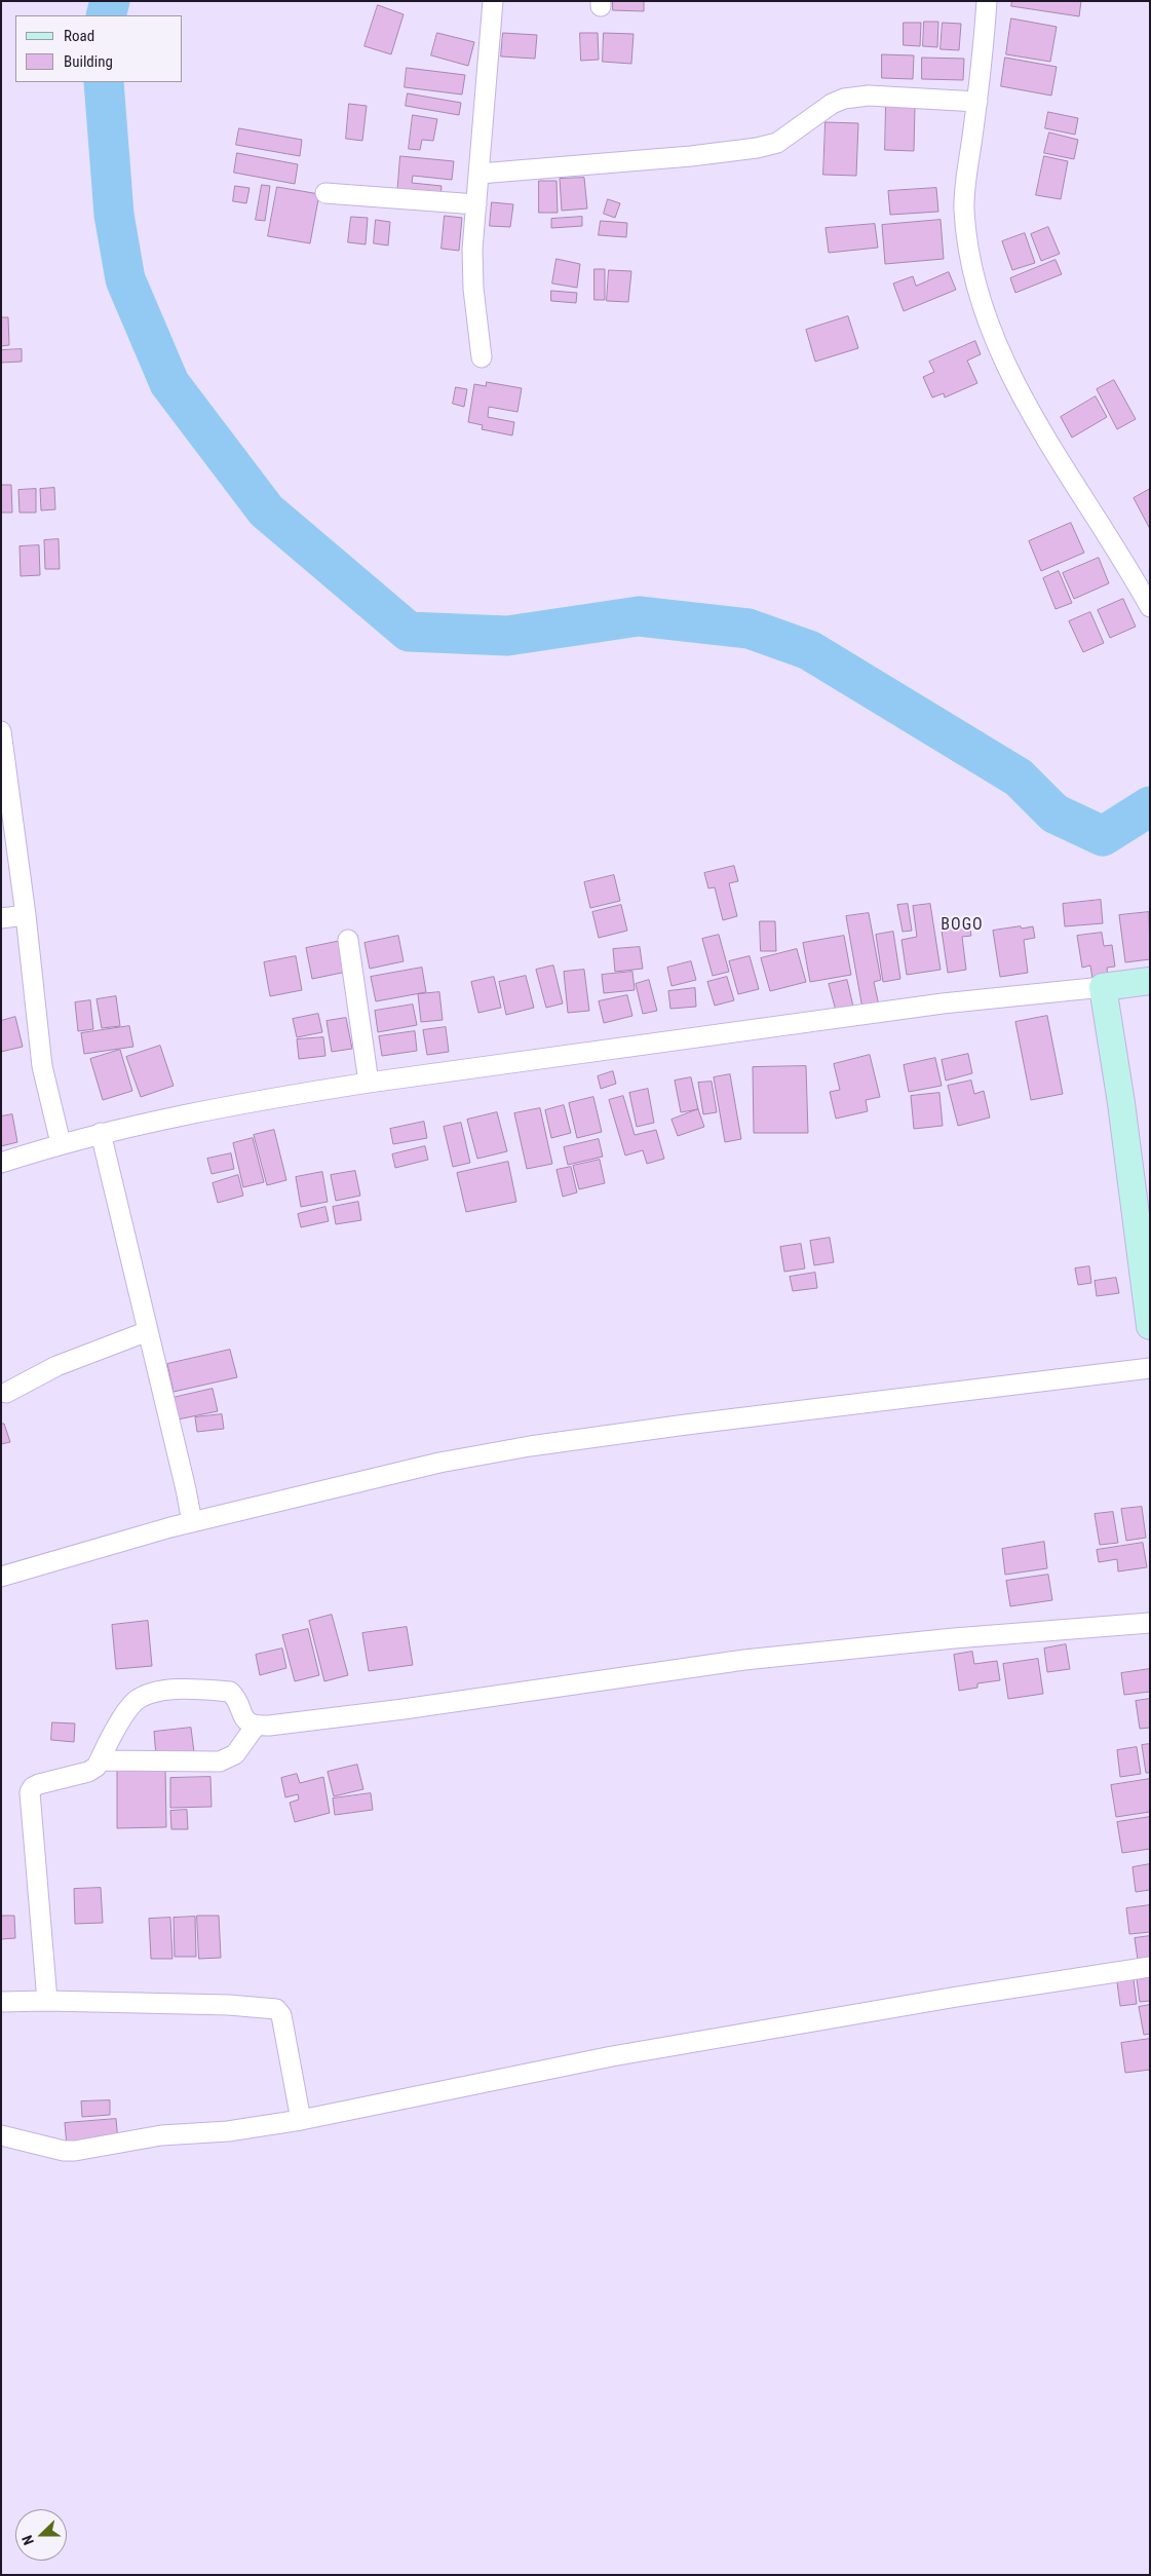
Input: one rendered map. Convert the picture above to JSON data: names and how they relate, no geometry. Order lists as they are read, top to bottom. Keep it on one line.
{"districts":["BOGO"],"legend":["Road","Building"],"north":"left"}
